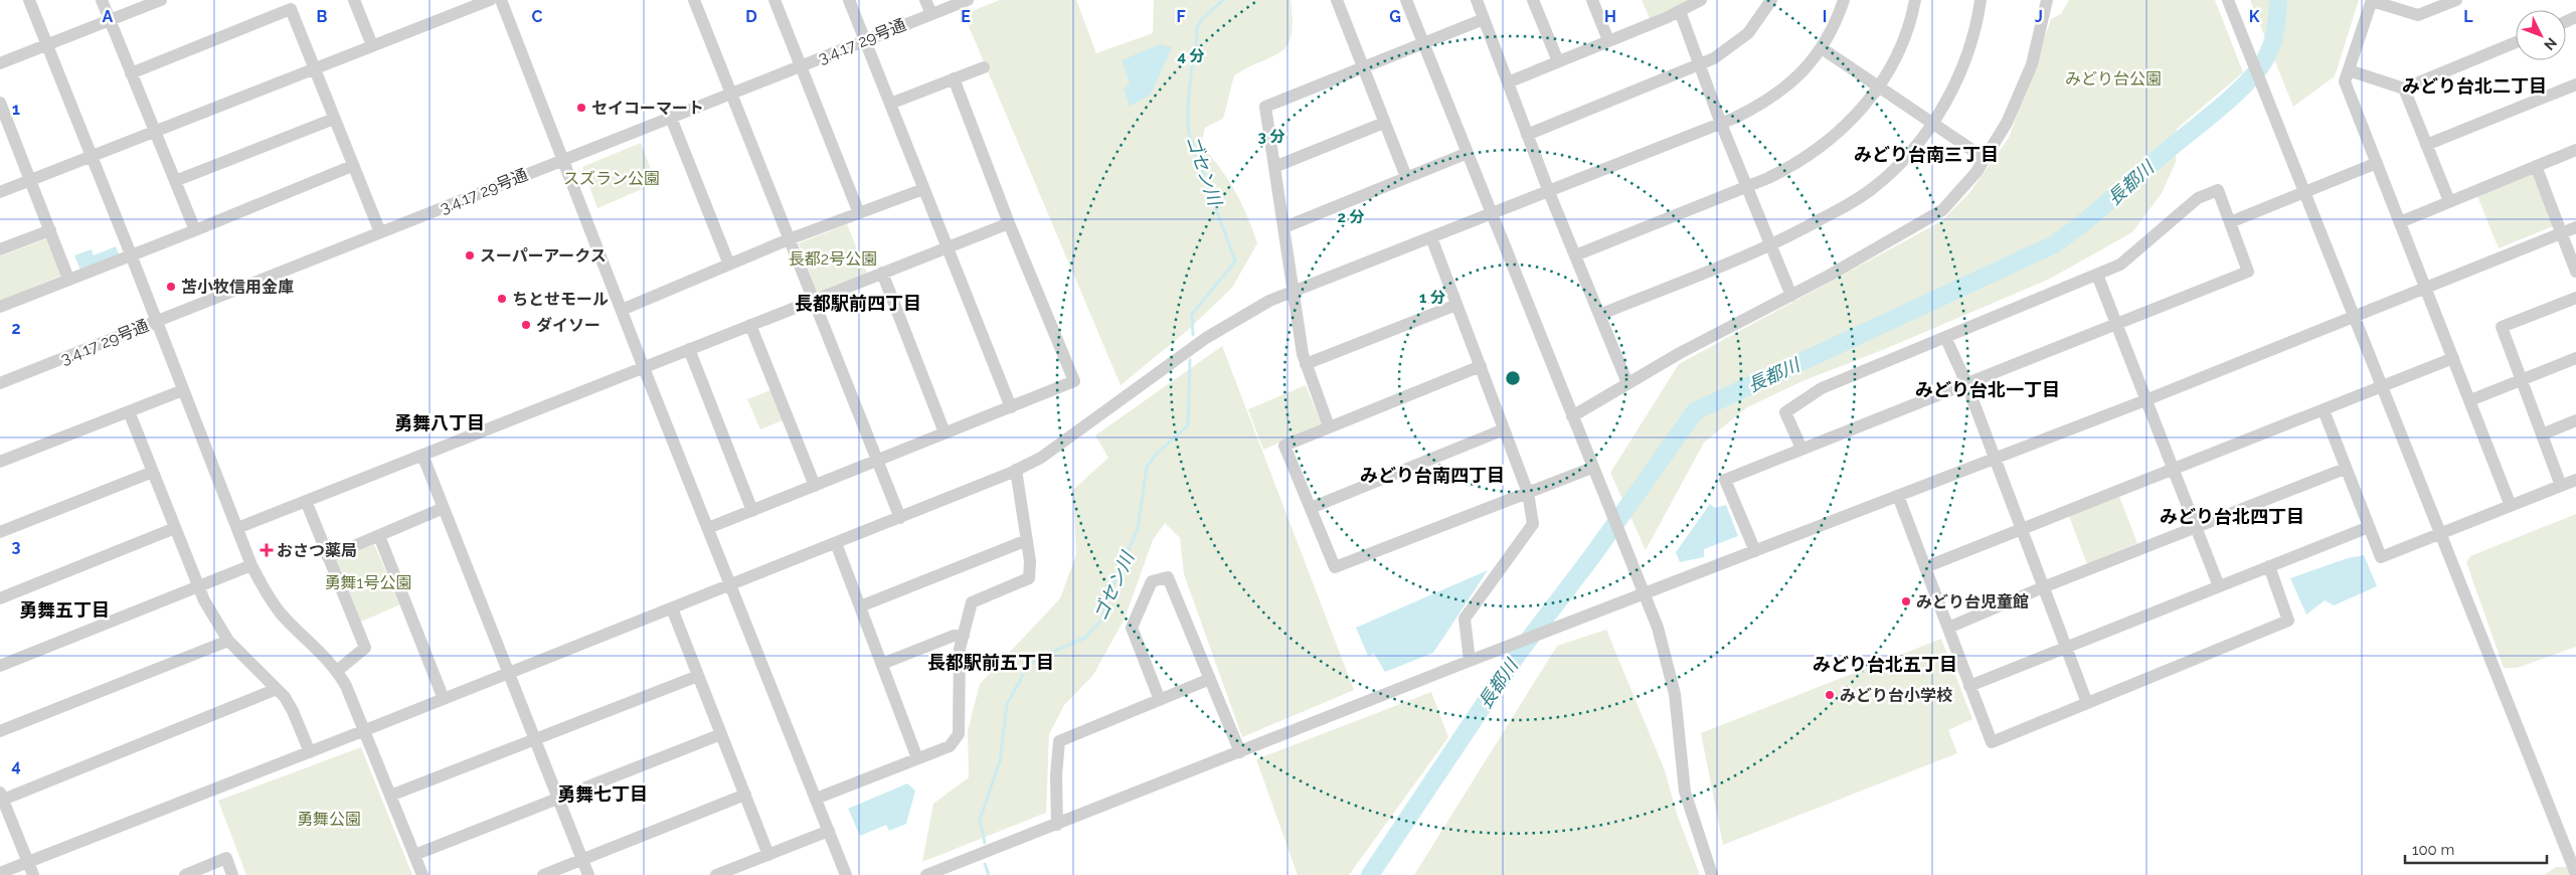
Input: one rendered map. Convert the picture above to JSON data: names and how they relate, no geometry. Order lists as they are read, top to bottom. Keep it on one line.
{"streets":{"street":["3.4.17 29号通"]},"districts":["みどり台北二丁目","みどり台南三丁目","長都駅前四丁目","みどり台北一丁目","勇舞八丁目","みどり台南四丁目","みどり台北四丁目","勇舞五丁目","長都駅前五丁目","みどり台北五丁目","勇舞七丁目"],"water":["ゴセン川","長都川"],"parks":["みどり台公園","スズラン公園","長都2号公園","勇舞1号公園","勇舞公園"],"places":{"other":["セイコーマート","スーパーアークス","苫小牧信用金庫","ちとせモール","ダイソー","みどり台児童館","みどり台小学校"],"health":["おさつ薬局"]},"scale_bar":"100 m","north":"bottom right","grid":{"columns":["A","B","C","D","E","F","G","H","I","J","K","L"],"rows":["1","2","3","4"]},"rings":["4 分","3 分","2 分","1 分"]}
